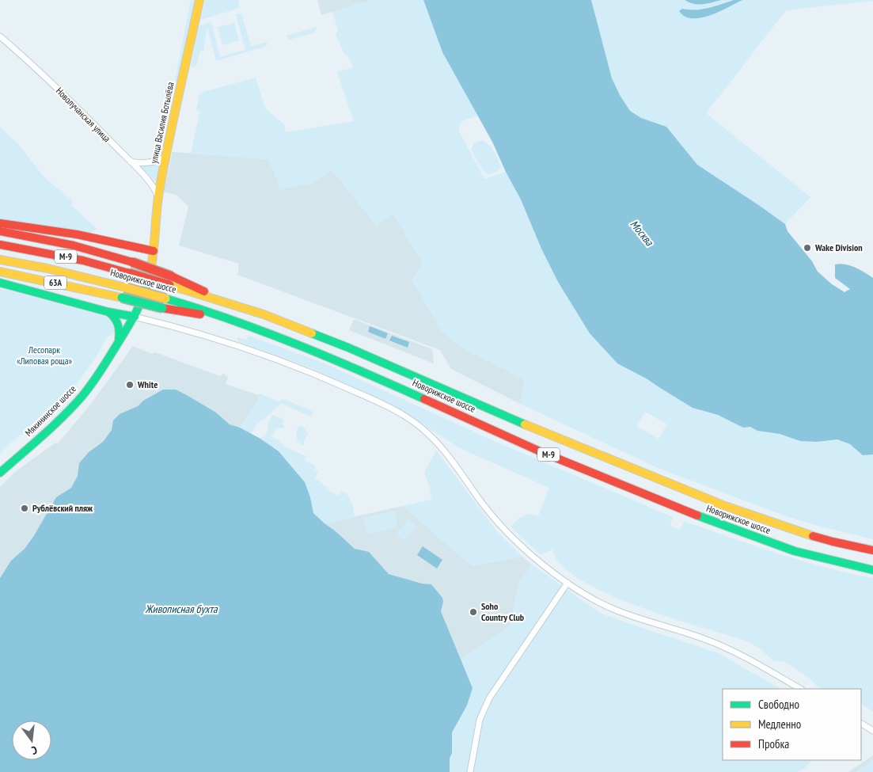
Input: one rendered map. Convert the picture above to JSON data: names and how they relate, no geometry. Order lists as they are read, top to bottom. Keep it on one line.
{"streets":{"main road":["улица Василия Ботылёва","М-9","Новорижское шоссе","63A","Мякининское шоссе"],"street":["Новолучанская улица"]},"crossings":[["Новолучанская улица","улица Василия Ботылёва"],["улица Василия Ботылёва","Мякининское шоссе"],["Новорижское шоссе","63A"]],"water":["Москва","Живописная бухта"],"parks":["Лесопарк «Липовая роща»"],"places":["Wake Division","White","Рублёвский пляж","Soho Country Club"],"legend":["Свободно","Медленно","Пробка"],"north":"bottom"}
